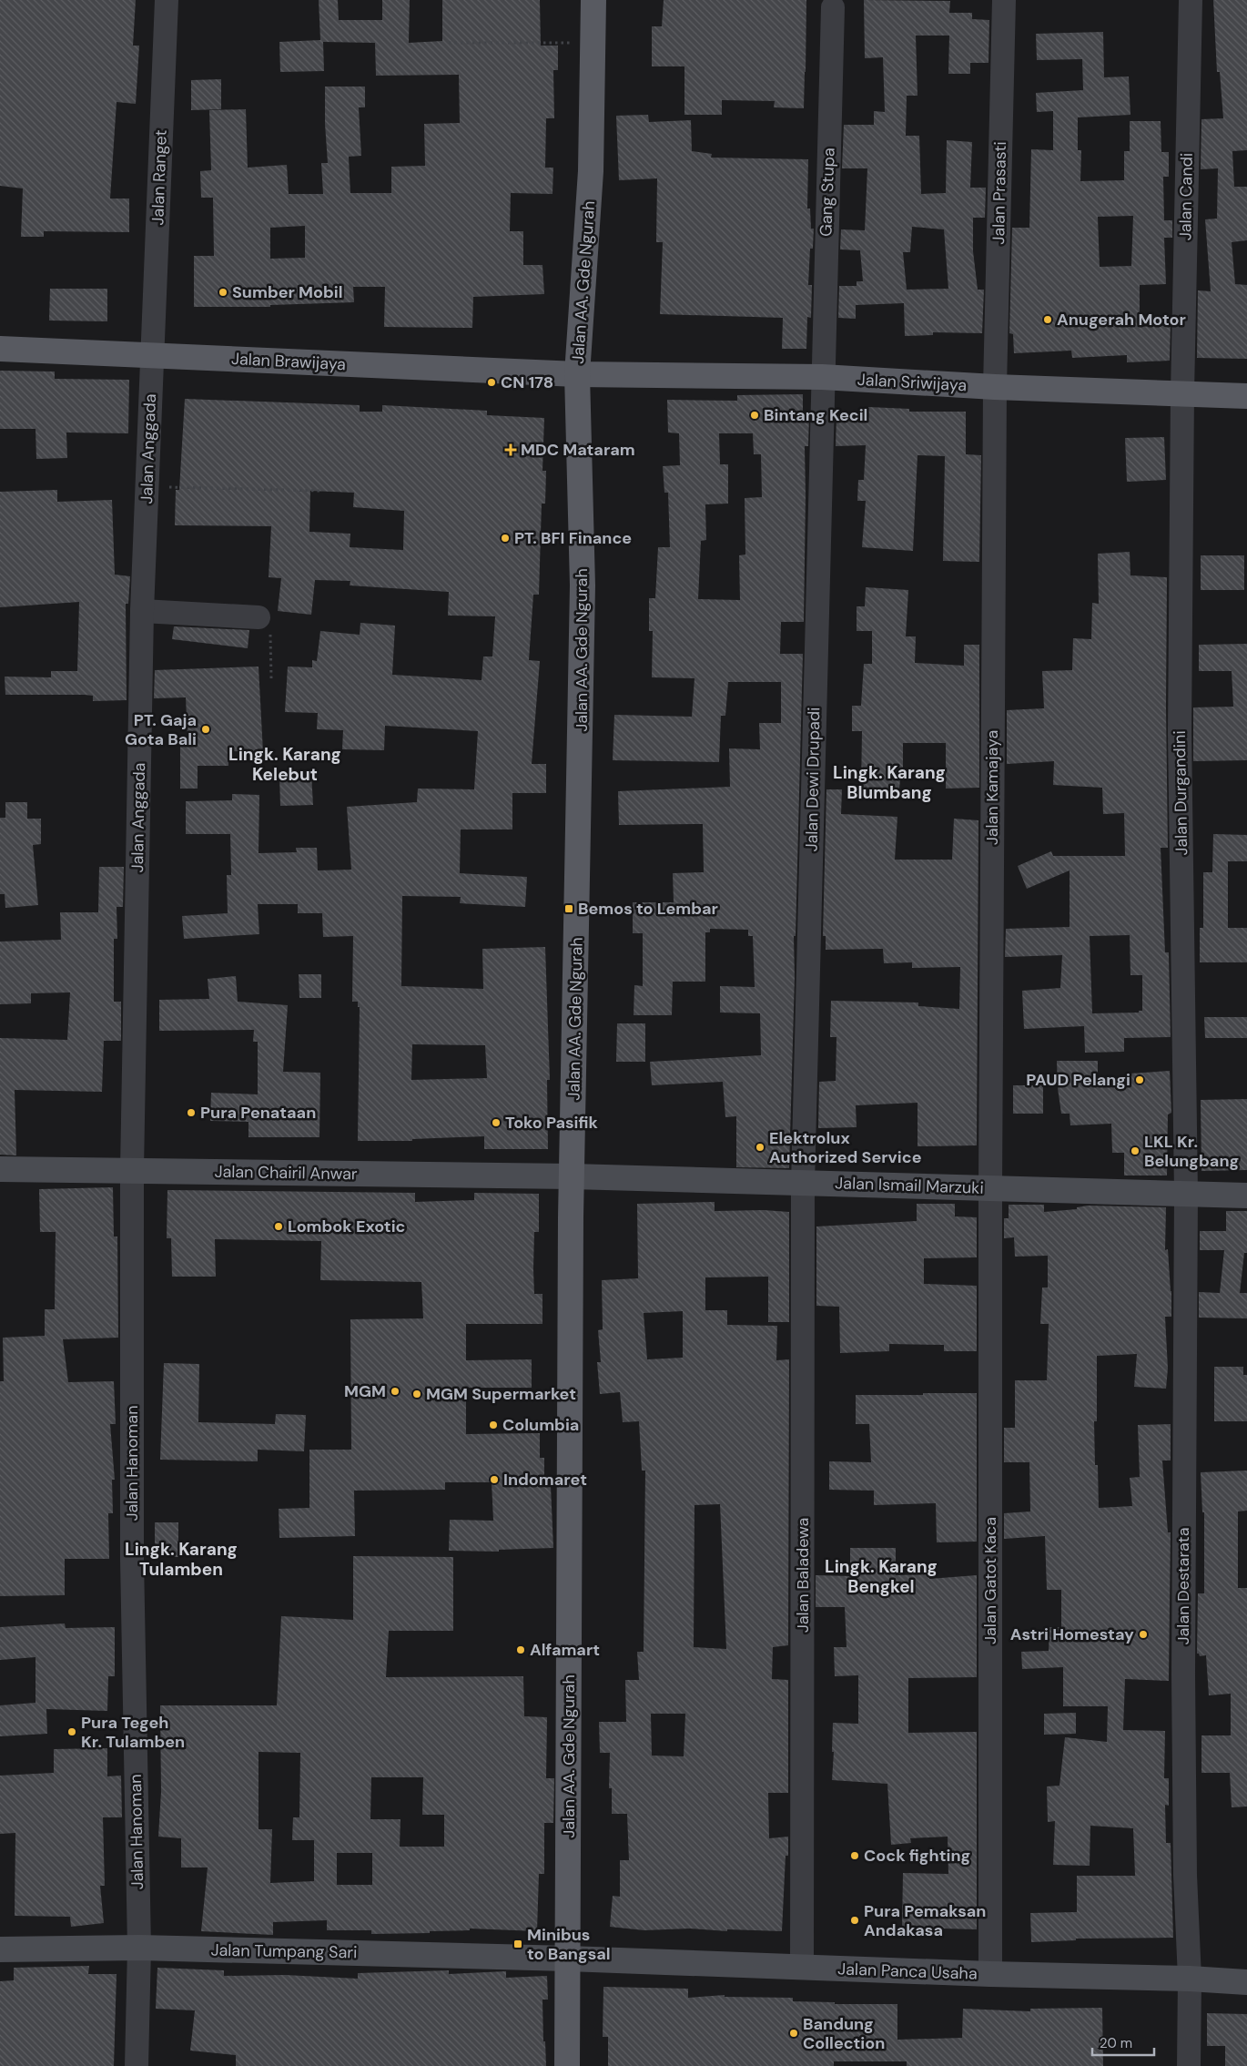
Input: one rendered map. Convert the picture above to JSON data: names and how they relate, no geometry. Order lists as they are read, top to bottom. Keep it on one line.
{"streets":{"main road":["Jalan AA. Gde Ngurah","Jalan Brawijaya","Jalan Sriwijaya"],"street":["Jalan Ranget","Gang Stupa","Jalan Prasasti","Jalan Candi","Jalan Anggada","Jalan Dewi Drupadi","Jalan Kamajaya","Jalan Durgandini","Jalan Chairil Anwar","Jalan Ismail Marzuki","Jalan Hanoman","Jalan Baladewa","Jalan Gatot Kaca","Jalan Destarata","Jalan Tumpang Sari","Jalan Panca Usaha"]},"crossings":[["Jalan Ranget","Jalan Brawijaya"],["Jalan Ranget","Jalan Anggada"],["Gang Stupa","Jalan Sriwijaya"],["Gang Stupa","Jalan Dewi Drupadi"],["Jalan Prasasti","Jalan Sriwijaya"],["Jalan Prasasti","Jalan Kamajaya"],["Jalan Candi","Jalan Sriwijaya"],["Jalan Candi","Jalan Durgandini"],["Jalan AA. Gde Ngurah","Jalan Brawijaya"],["Jalan AA. Gde Ngurah","Jalan Sriwijaya"],["Jalan AA. Gde Ngurah","Jalan Chairil Anwar"],["Jalan AA. Gde Ngurah","Jalan Ismail Marzuki"],["Jalan AA. Gde Ngurah","Jalan Tumpang Sari"],["Jalan AA. Gde Ngurah","Jalan Panca Usaha"],["Jalan Brawijaya","Jalan Sriwijaya"],["Jalan Brawijaya","Jalan Anggada"],["Jalan Sriwijaya","Jalan Dewi Drupadi"],["Jalan Sriwijaya","Jalan Kamajaya"],["Jalan Sriwijaya","Jalan Durgandini"],["Jalan Anggada","Jalan Chairil Anwar"],["Jalan Anggada","Jalan Hanoman"],["Jalan Dewi Drupadi","Jalan Ismail Marzuki"],["Jalan Dewi Drupadi","Jalan Baladewa"],["Jalan Kamajaya","Jalan Ismail Marzuki"],["Jalan Kamajaya","Jalan Gatot Kaca"],["Jalan Durgandini","Jalan Ismail Marzuki"],["Jalan Durgandini","Jalan Destarata"],["Jalan Chairil Anwar","Jalan Ismail Marzuki"],["Jalan Chairil Anwar","Jalan Hanoman"],["Jalan Ismail Marzuki","Jalan Baladewa"],["Jalan Ismail Marzuki","Jalan Gatot Kaca"],["Jalan Ismail Marzuki","Jalan Destarata"],["Jalan Hanoman","Jalan Tumpang Sari"],["Jalan Baladewa","Jalan Panca Usaha"],["Jalan Gatot Kaca","Jalan Panca Usaha"],["Jalan Destarata","Jalan Panca Usaha"],["Jalan Tumpang Sari","Jalan Panca Usaha"]],"districts":["Lingk. Karang Kelebut","Lingk. Karang Blumbang","Lingk. Karang Tulamben","Lingk. Karang Bengkel"],"places":{"other":["Sumber Mobil","Anugerah Motor","CN 178","Bintang Kecil","PT. BFI Finance","PT. Gaja Gota Bali","PAUD Pelangi","Pura Penataan","Toko Pasifik","Elektrolux Authorized Service","LKL Kr. Belungbang","Lombok Exotic","MGM","MGM Supermarket","Columbia","Indomaret","Astri Homestay","Alfamart","Pura Tegeh Kr. Tulamben","Cock fighting","Pura Pemaksan Andakasa","Bandung Collection"],"health":["MDC Mataram"],"transit":["Bemos to Lembar","Minibus to Bangsal"]},"scale_bar":"20 m"}
